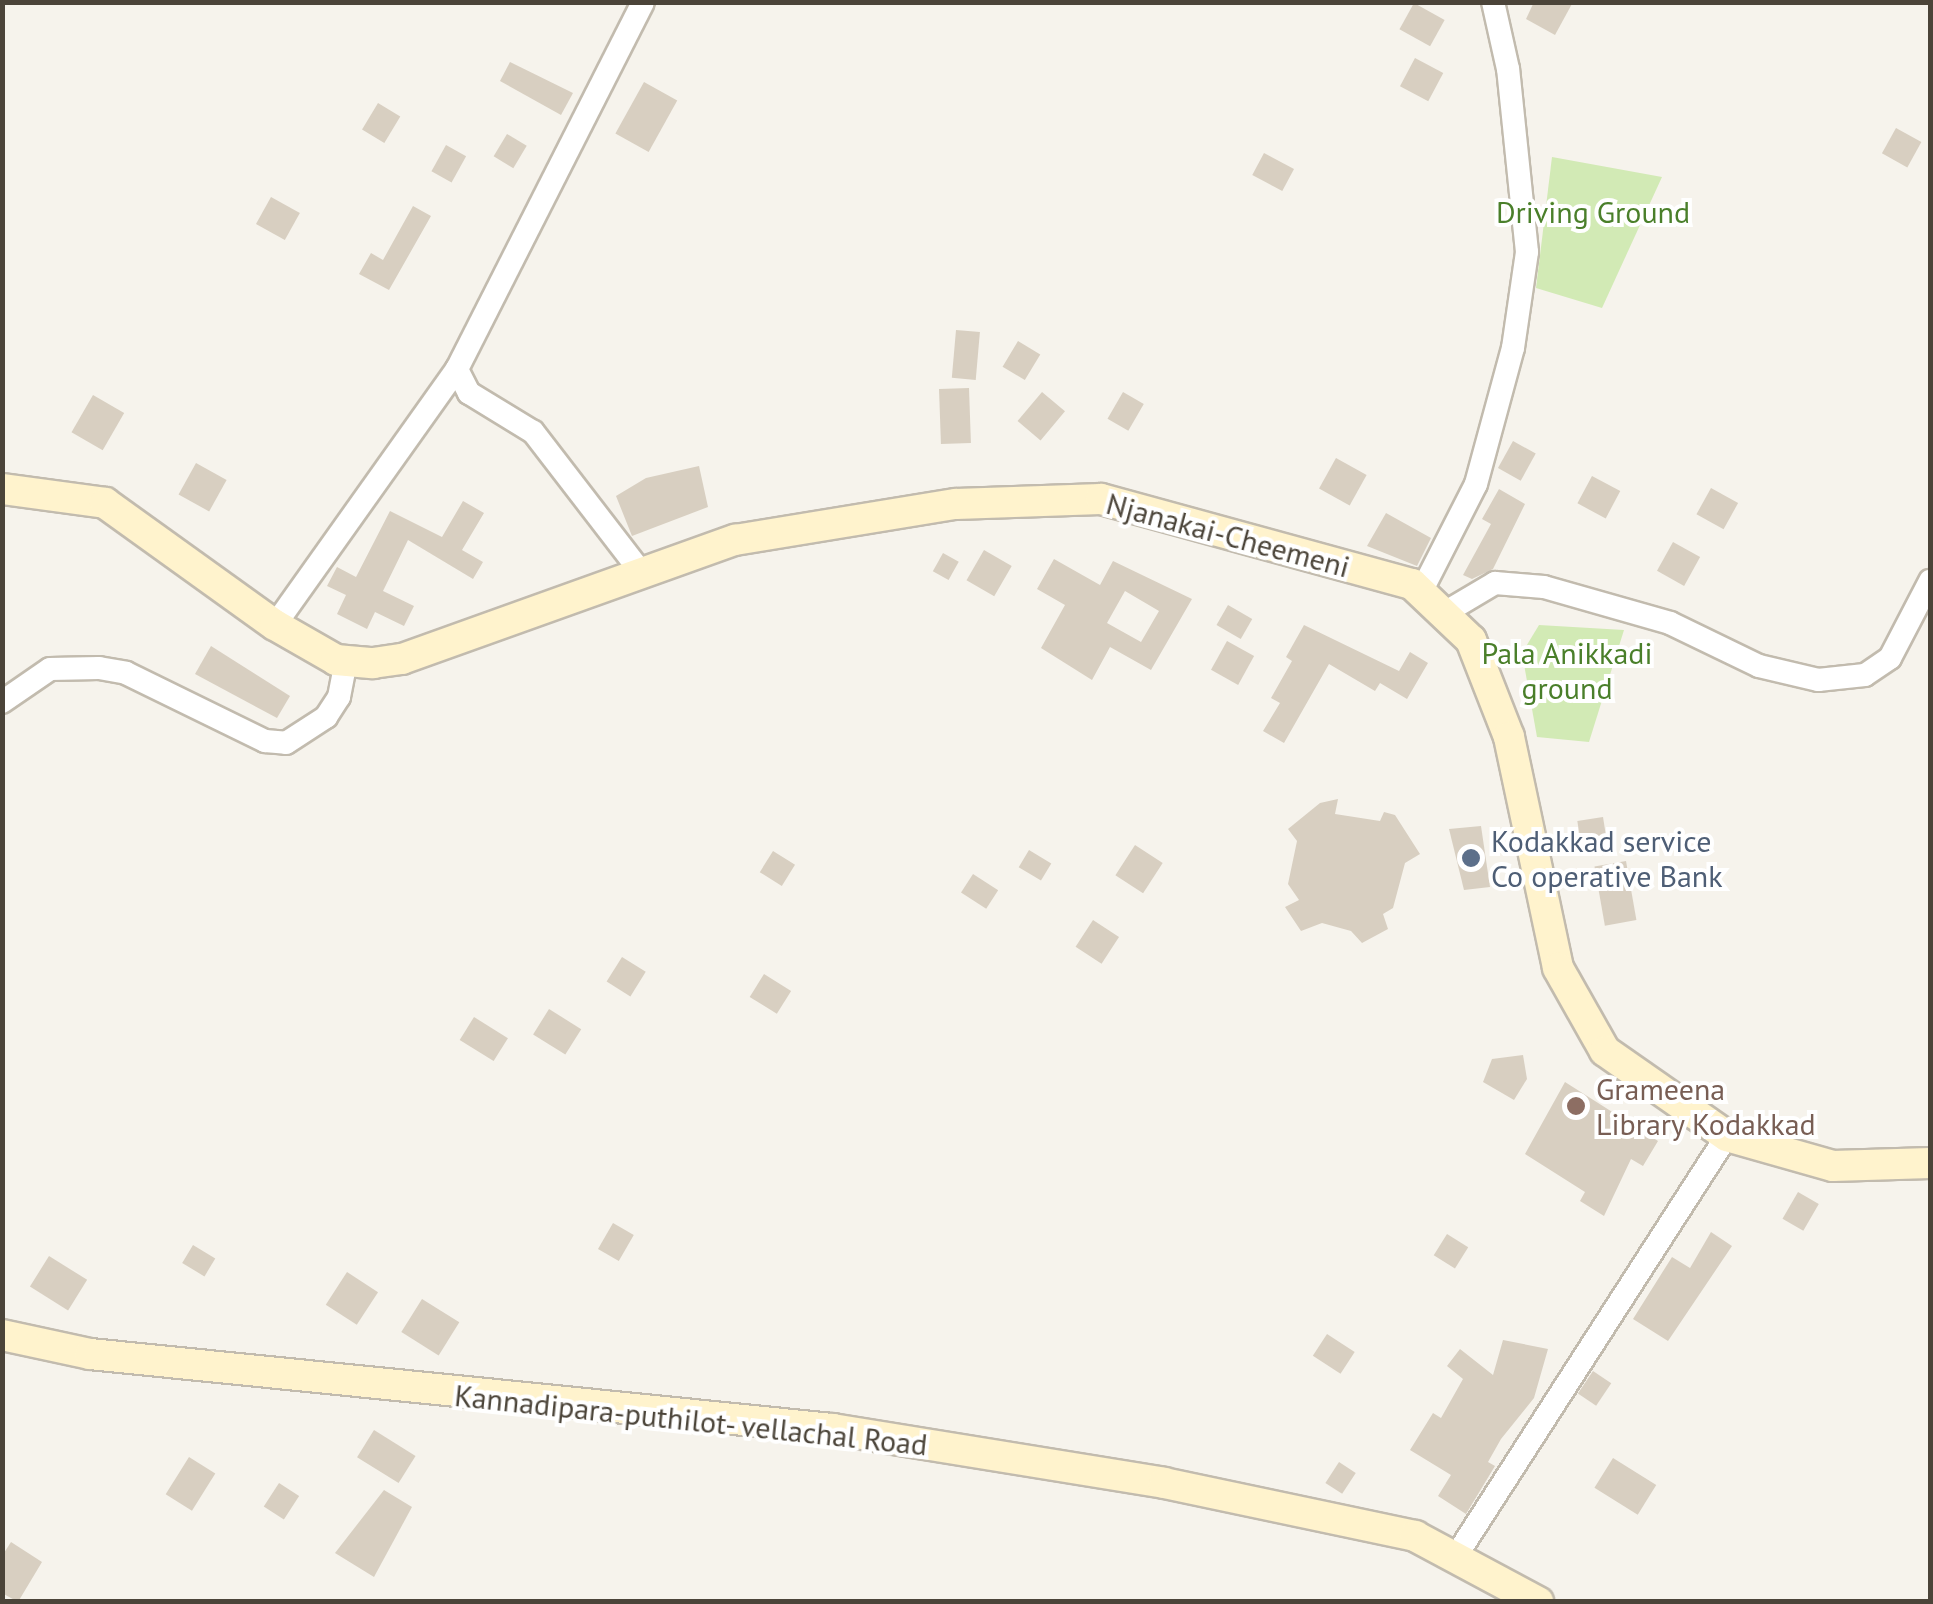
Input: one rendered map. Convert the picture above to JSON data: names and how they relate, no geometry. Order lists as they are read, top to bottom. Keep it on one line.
{"streets":{"main road":["Njanakai-Cheemeni","Kannadipara-puthilot- vellachal Road"]},"parks":["Driving Ground","Pala Anikkadi ground"],"places":["Kodakkad service Co operative Bank","Grameena Library Kodakkad"]}
